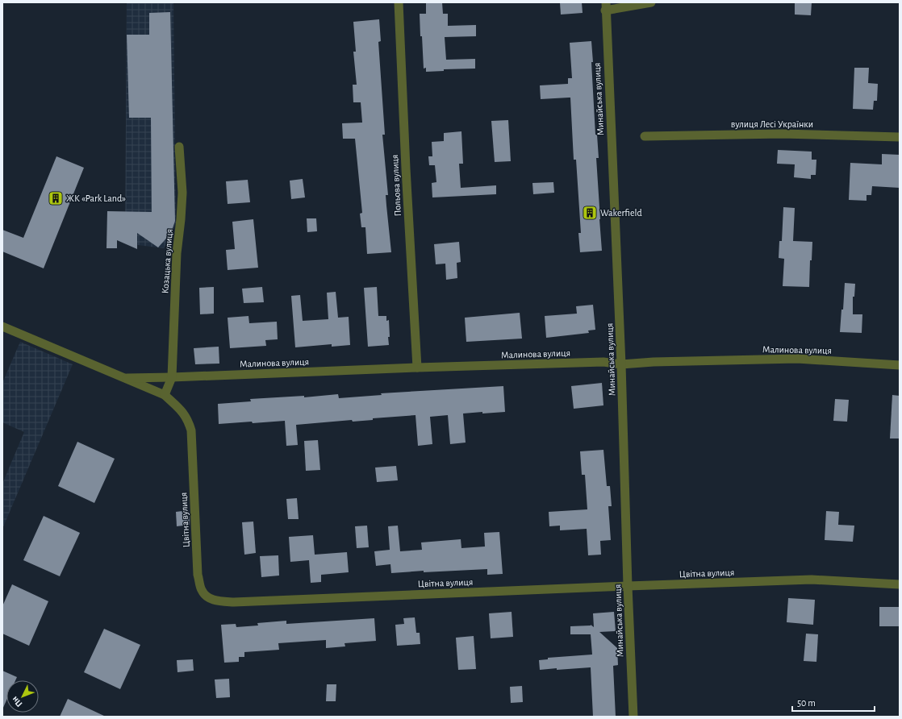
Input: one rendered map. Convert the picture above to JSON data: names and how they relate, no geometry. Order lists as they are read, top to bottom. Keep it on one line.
{"streets":{"street":["Минайська вулиця","вулиця Лесі Українки","Польова вулиця","Козацька вулиця","Малинова вулиця","Цвітна вулиця"]},"crossings":[["Минайська вулиця","Малинова вулиця"],["Минайська вулиця","Цвітна вулиця"],["Польова вулиця","Малинова вулиця"],["Козацька вулиця","Малинова вулиця"]],"places":{"building":["ЖК «Park Land»","Wakerfield"]},"scale_bar":"50 m","north":"bottom left"}
